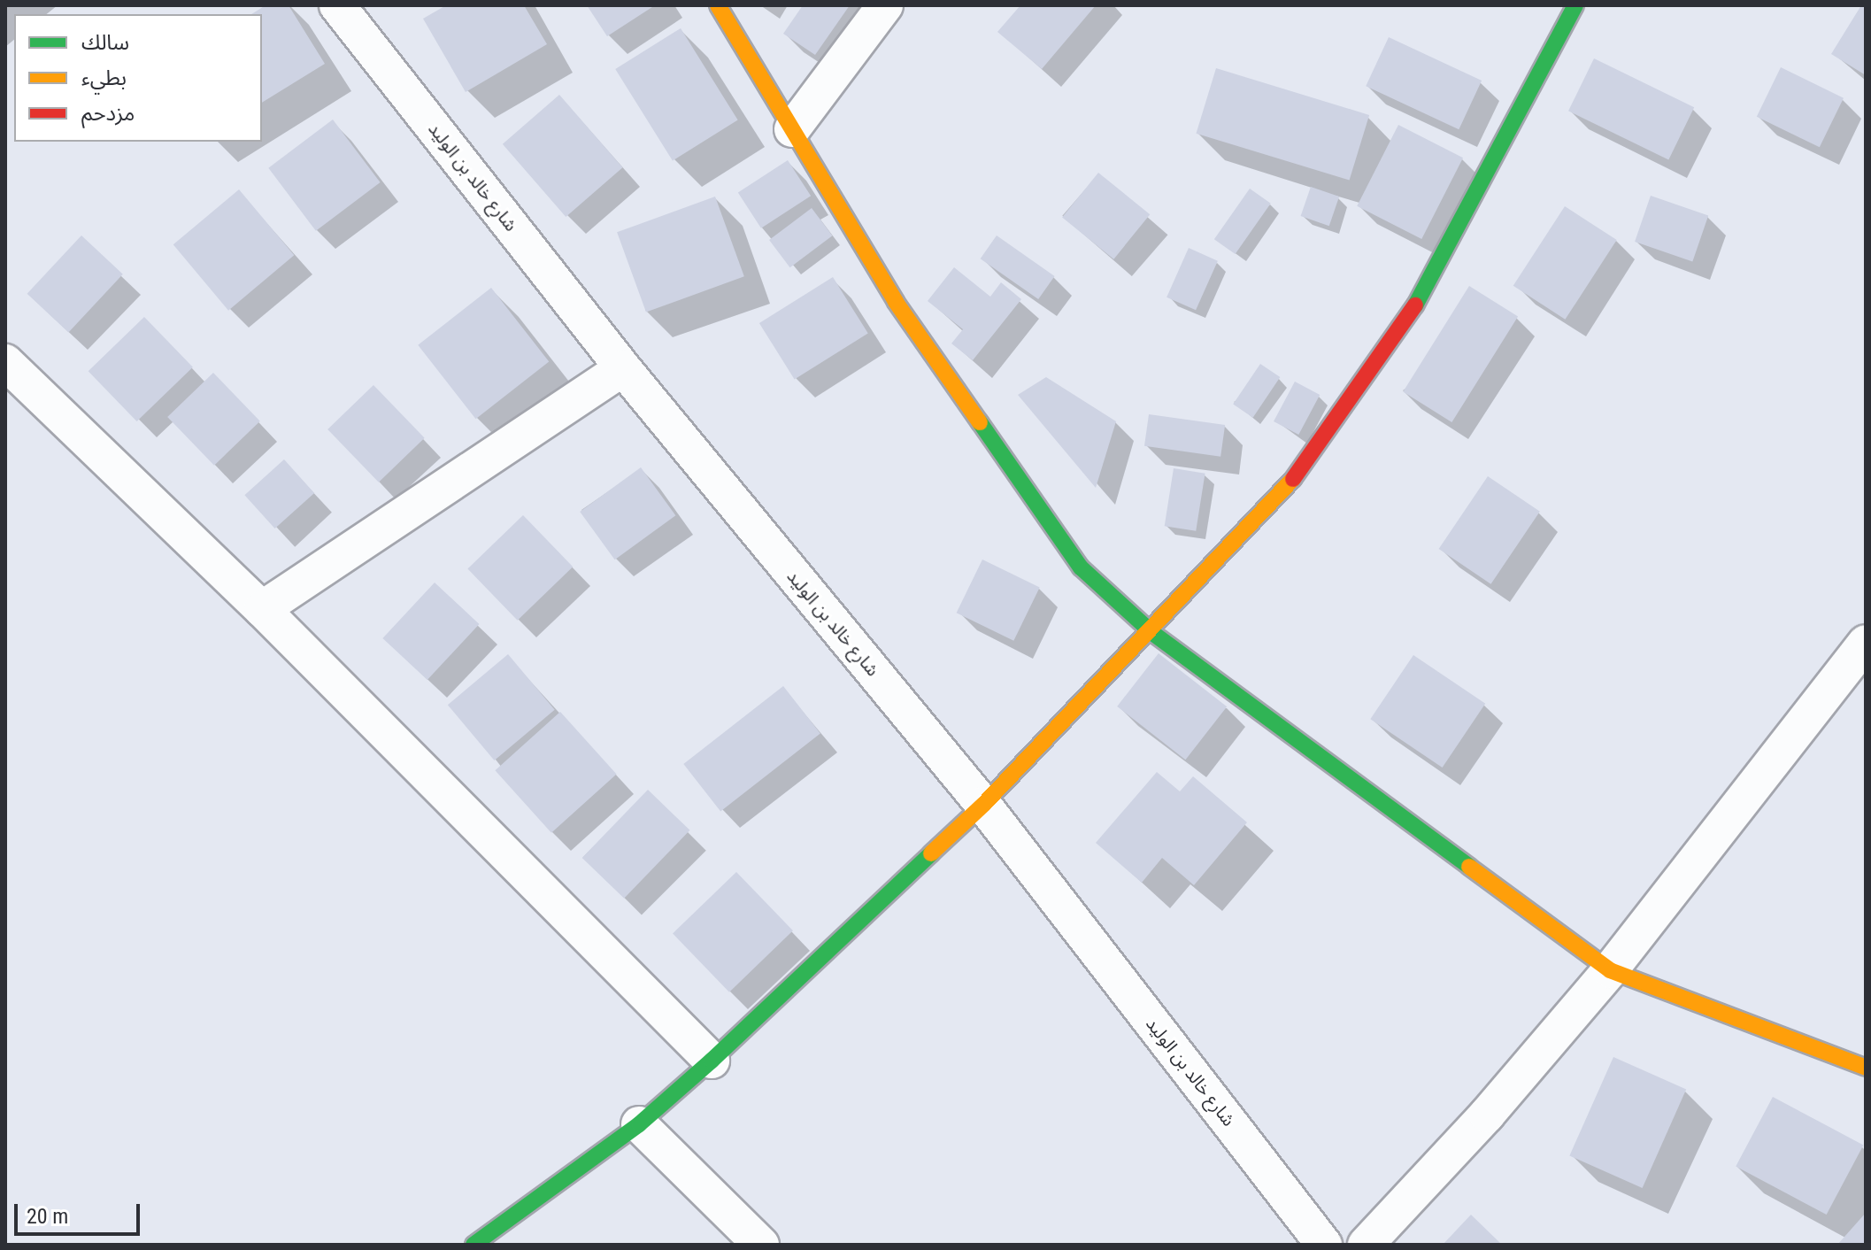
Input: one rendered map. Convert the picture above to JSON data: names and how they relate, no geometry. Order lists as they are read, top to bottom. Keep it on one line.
{"streets":{"street":["شارع خالد بن الوليد"]},"legend":["سالك","بطيء","مزدحم"],"scale_bar":"20 m"}
